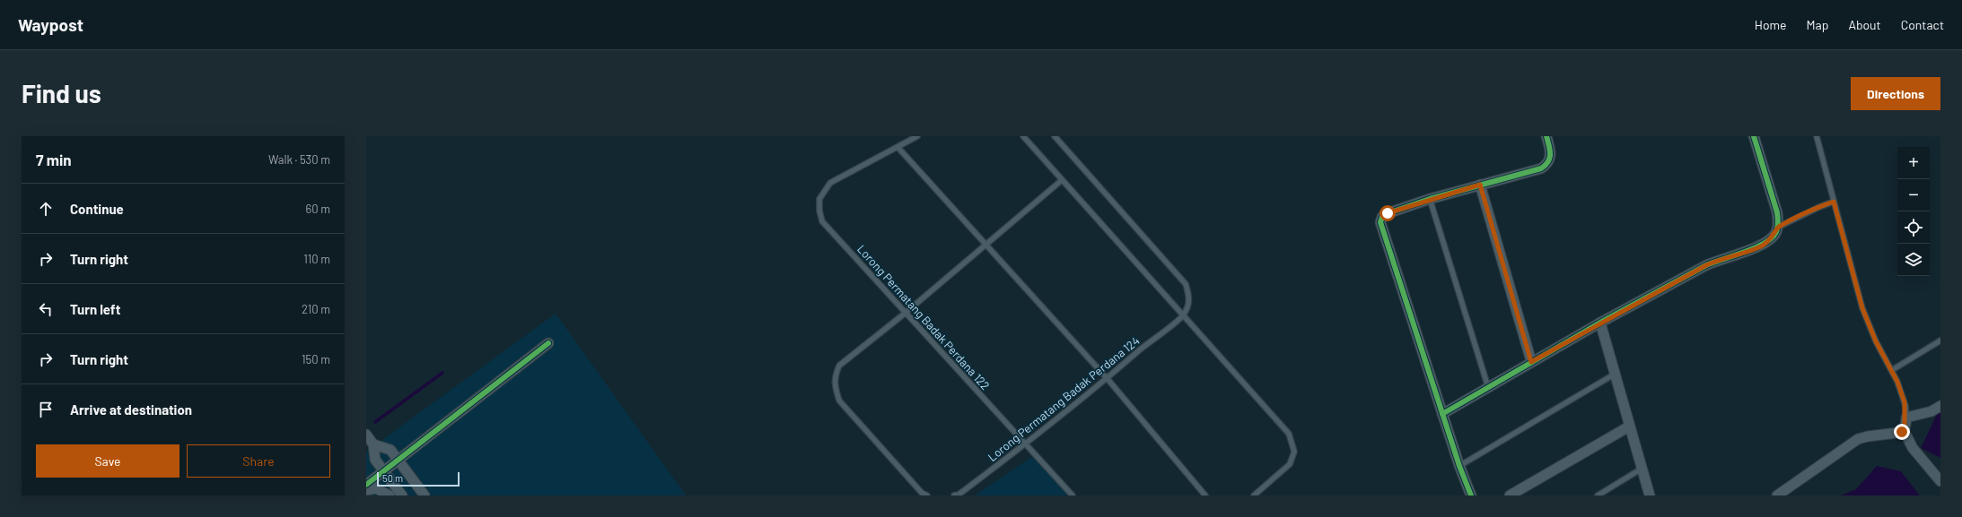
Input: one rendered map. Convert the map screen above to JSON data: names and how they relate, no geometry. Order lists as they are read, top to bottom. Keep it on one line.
{"streets":{"lane":["Lorong Permatang Badak Perdana 122","Lorong Permatang Badak Perdana 124"]},"crossings":[["Lorong Permatang Badak Perdana 122","Lorong Permatang Badak Perdana 124"]],"scale_bar":"50 m","page":{"header":"Waypost","nav":["Home","Map","About","Contact"],"buttons":["Directions",["Save","Share"]],"title":"Find us","heading":["7 min","Walk · 530 m"],"map_buttons":["+","−"],"list":[["Continue","60 m"],["Turn right","110 m"],["Turn left","210 m"],["Turn right","150 m"],"Arrive at destination"],"scale":"50 m"}}
